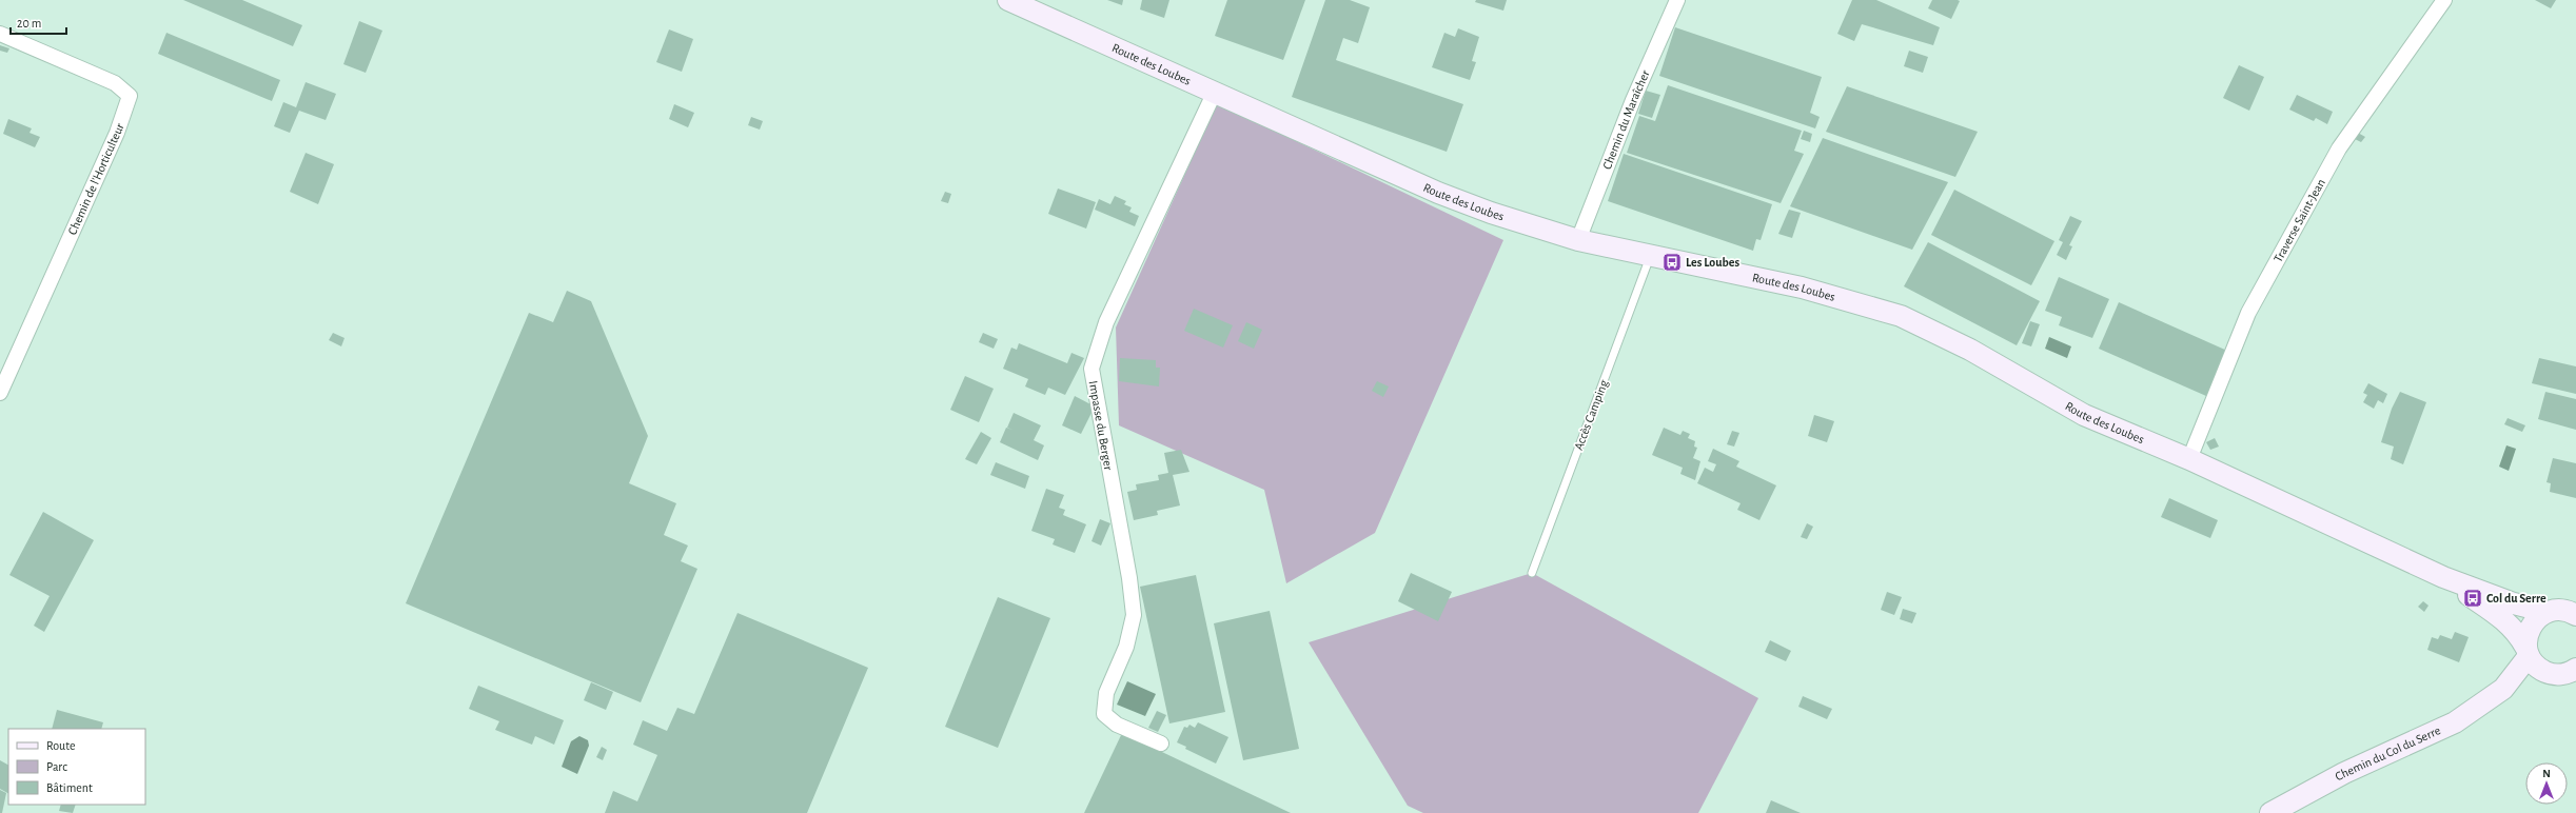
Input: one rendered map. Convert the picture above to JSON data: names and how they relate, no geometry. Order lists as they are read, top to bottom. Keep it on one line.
{"streets":{"main road":["Route des Loubes","Chemin du Col du Serre"],"street":["Chemin du Maraîcher","Chemin de l'Horticulteur","Traverse Saint-Jean","Impasse du Berger"],"lane":["Accès Camping"]},"crossings":[["Route des Loubes","Chemin du Maraîcher"],["Route des Loubes","Traverse Saint-Jean"],["Route des Loubes","Accès Camping"],["Route des Loubes","Impasse du Berger"],["Route des Loubes","Chemin du Col du Serre"]],"places":{"bus stop":["Les Loubes","Col du Serre"]},"legend":["Route","Parc","Bâtiment"],"scale_bar":"20 m","north":"top"}
